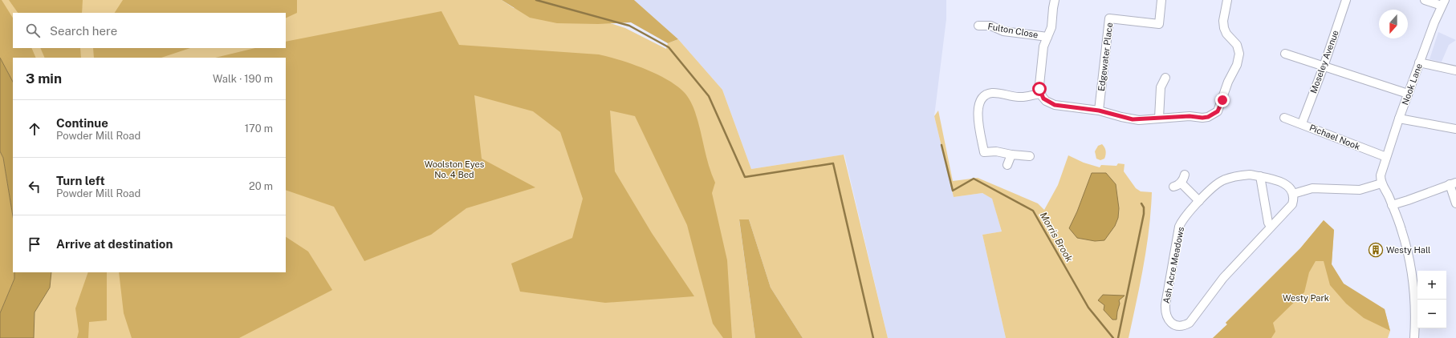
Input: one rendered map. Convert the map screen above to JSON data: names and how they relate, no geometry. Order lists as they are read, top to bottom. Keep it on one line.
{"streets":{"street":["Fulton Close","Edgewater Place","Moseley Avenue","Nook Lane","Pichael Nook","Ash Acre Meadows"]},"crossings":[["Moseley Avenue","Pichael Nook"],["Nook Lane","Pichael Nook"]],"water":["Morris Brook"],"parks":["Woolston Eyes No. 4 Bed","Westy Park"],"places":{"building":["Westy Hall"]},"north":"bottom","page":{"search":"Search here","heading":["3 min","Walk · 190 m"],"list":[["Continue","Powder Mill Road","170 m"],["Turn left","Powder Mill Road","20 m"],"Arrive at destination"],"map_buttons":["+","−"]}}
